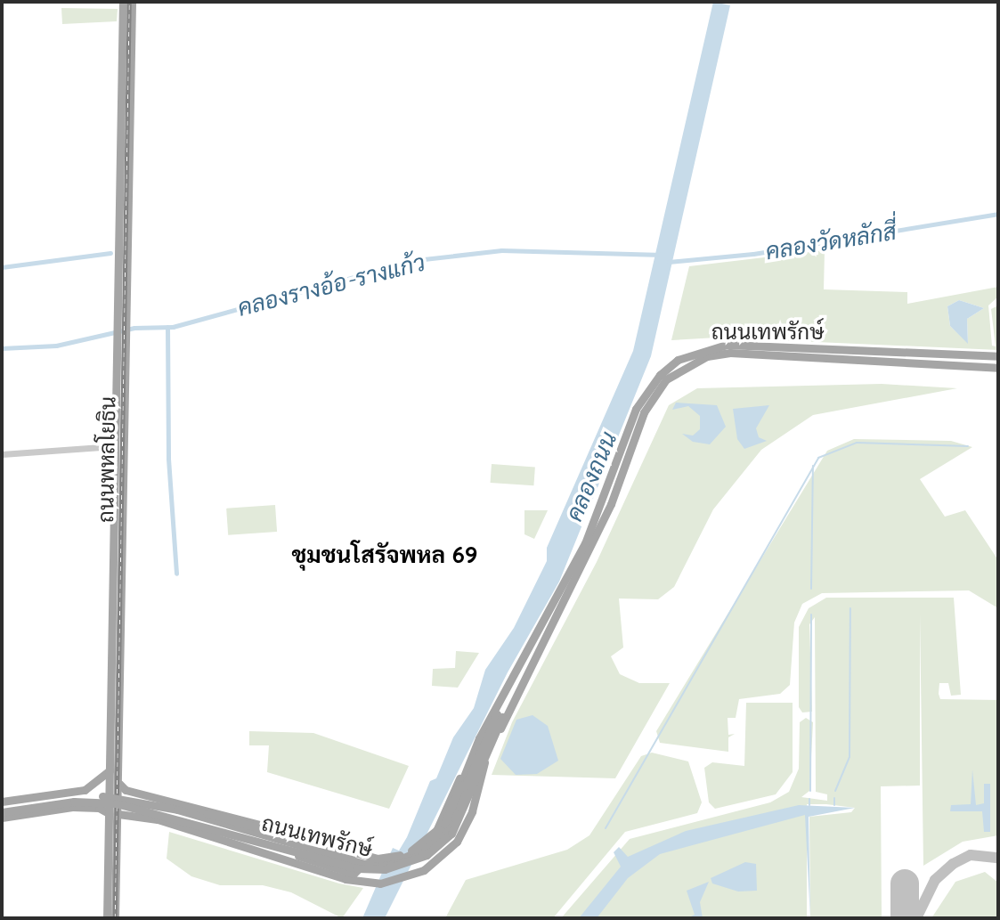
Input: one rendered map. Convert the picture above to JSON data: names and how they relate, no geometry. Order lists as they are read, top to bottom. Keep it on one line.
{"streets":{"main road":["ถนนเทพรักษ์","ถนนพหลโยธิน"]},"crossings":[["ถนนเทพรักษ์","ถนนพหลโยธิน"]],"districts":["ชุมชนโสรัจพหล 69"],"water":["คลองวัดหลักสี่","คลองรางอ้อ-รางแก้ว","คลองถนน"]}
